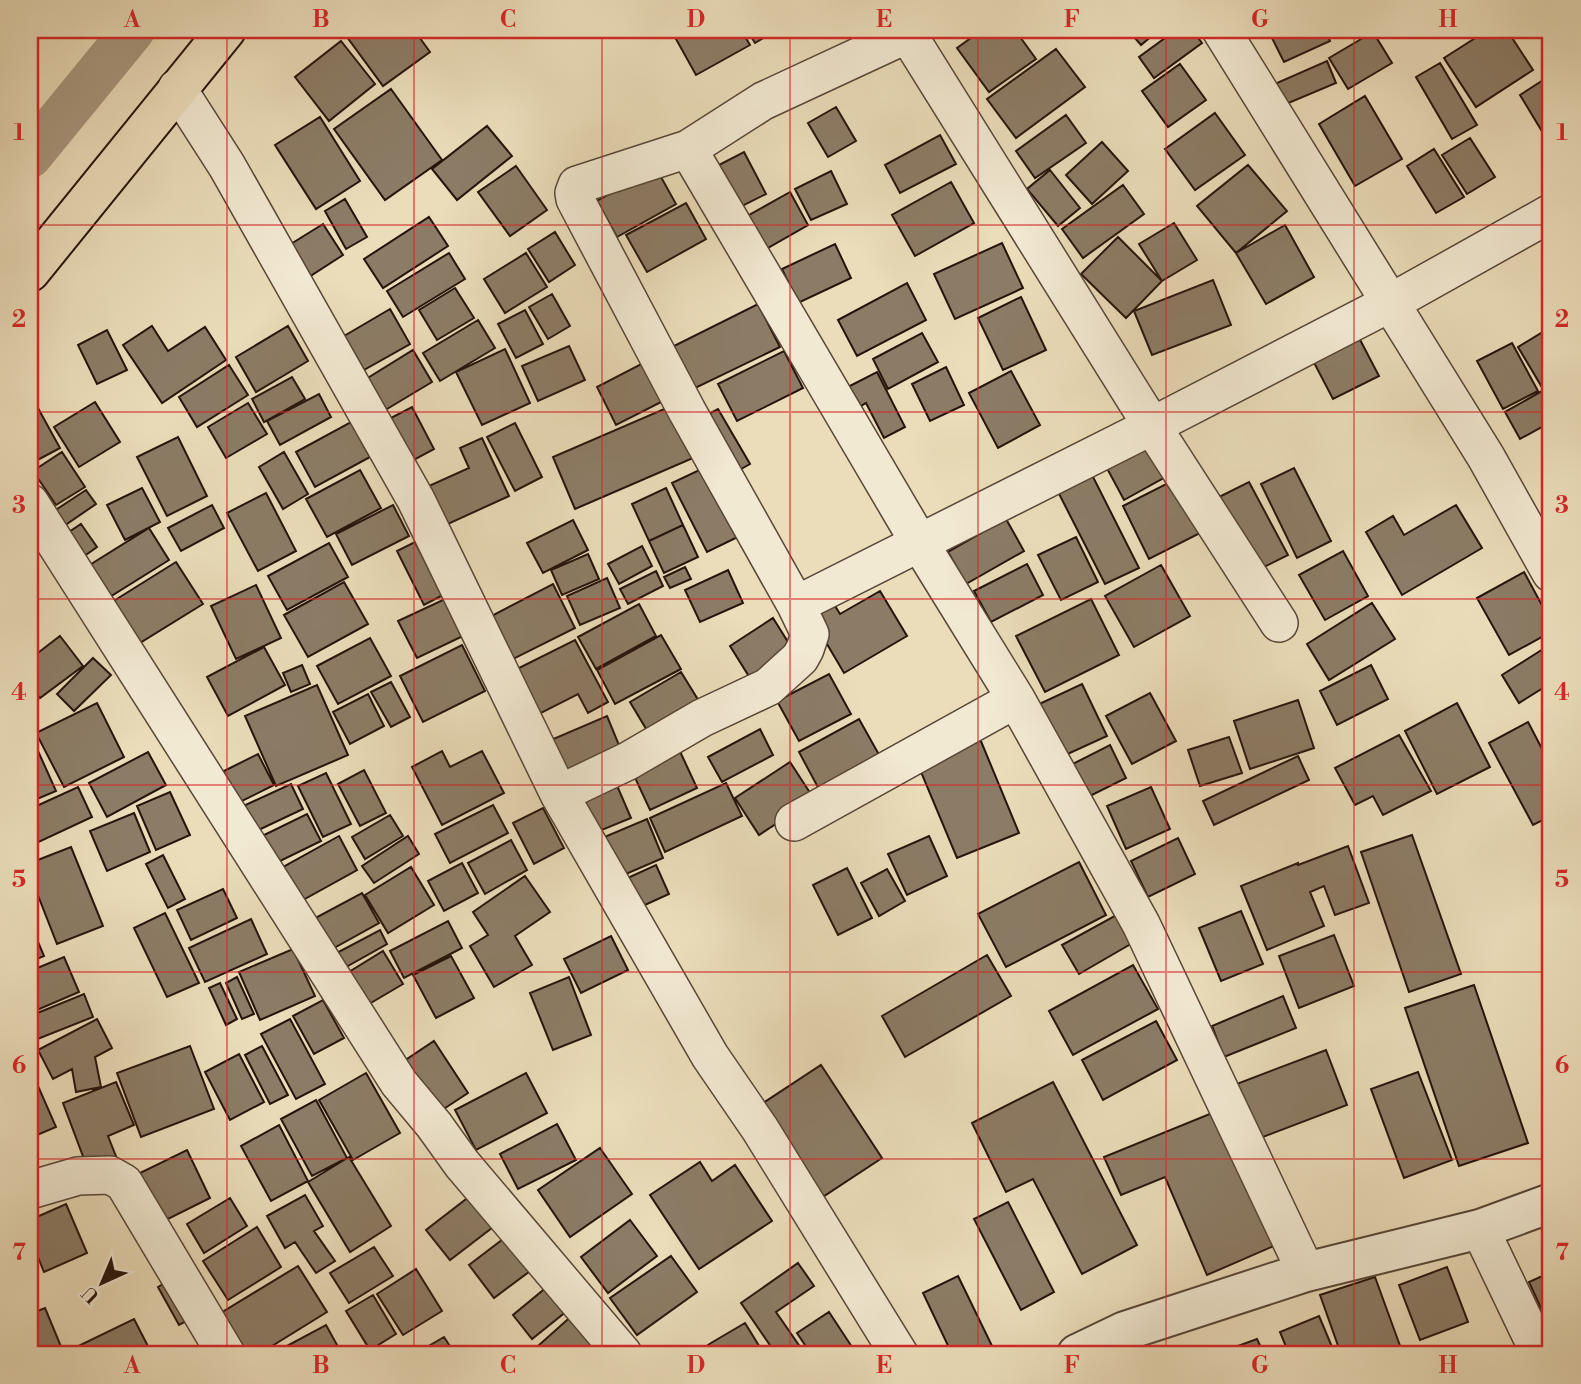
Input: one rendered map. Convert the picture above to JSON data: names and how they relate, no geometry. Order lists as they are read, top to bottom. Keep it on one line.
{"north":"bottom left","grid":{"columns":["A","B","C","D","E","F","G","H"],"rows":["1","2","3","4","5","6","7"]}}
